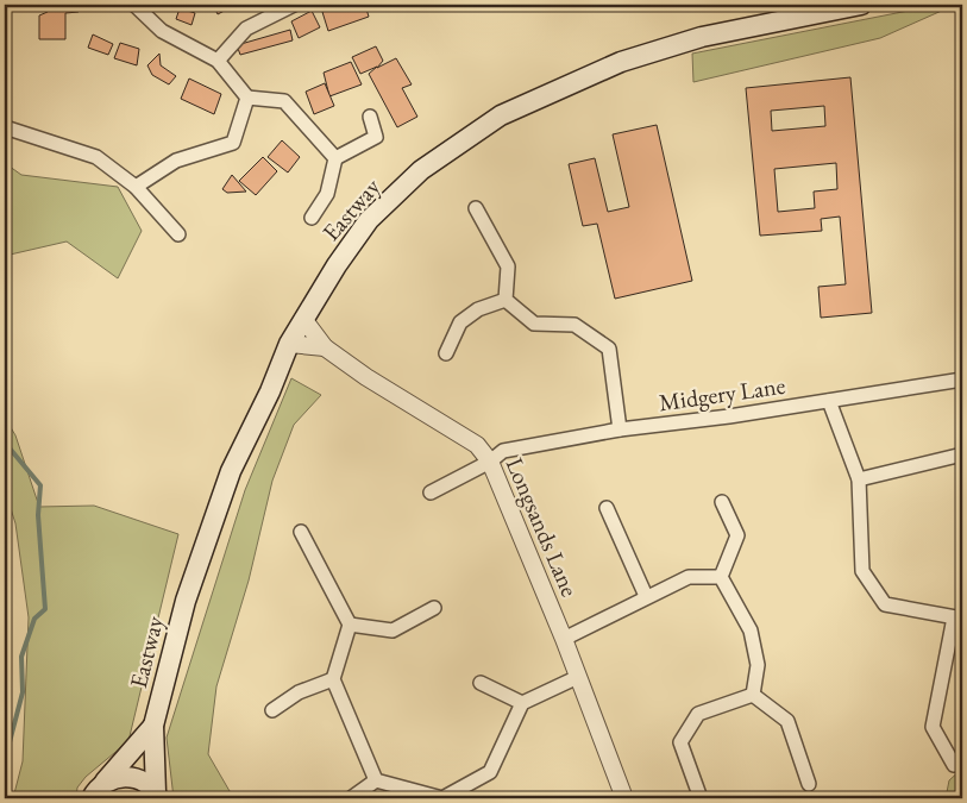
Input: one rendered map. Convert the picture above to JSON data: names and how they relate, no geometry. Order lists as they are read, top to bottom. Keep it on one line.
{"streets":{"main road":["Eastway"],"street":["Midgery Lane","Longsands Lane"]},"crossings":[["Eastway","Longsands Lane"],["Midgery Lane","Longsands Lane"]]}
